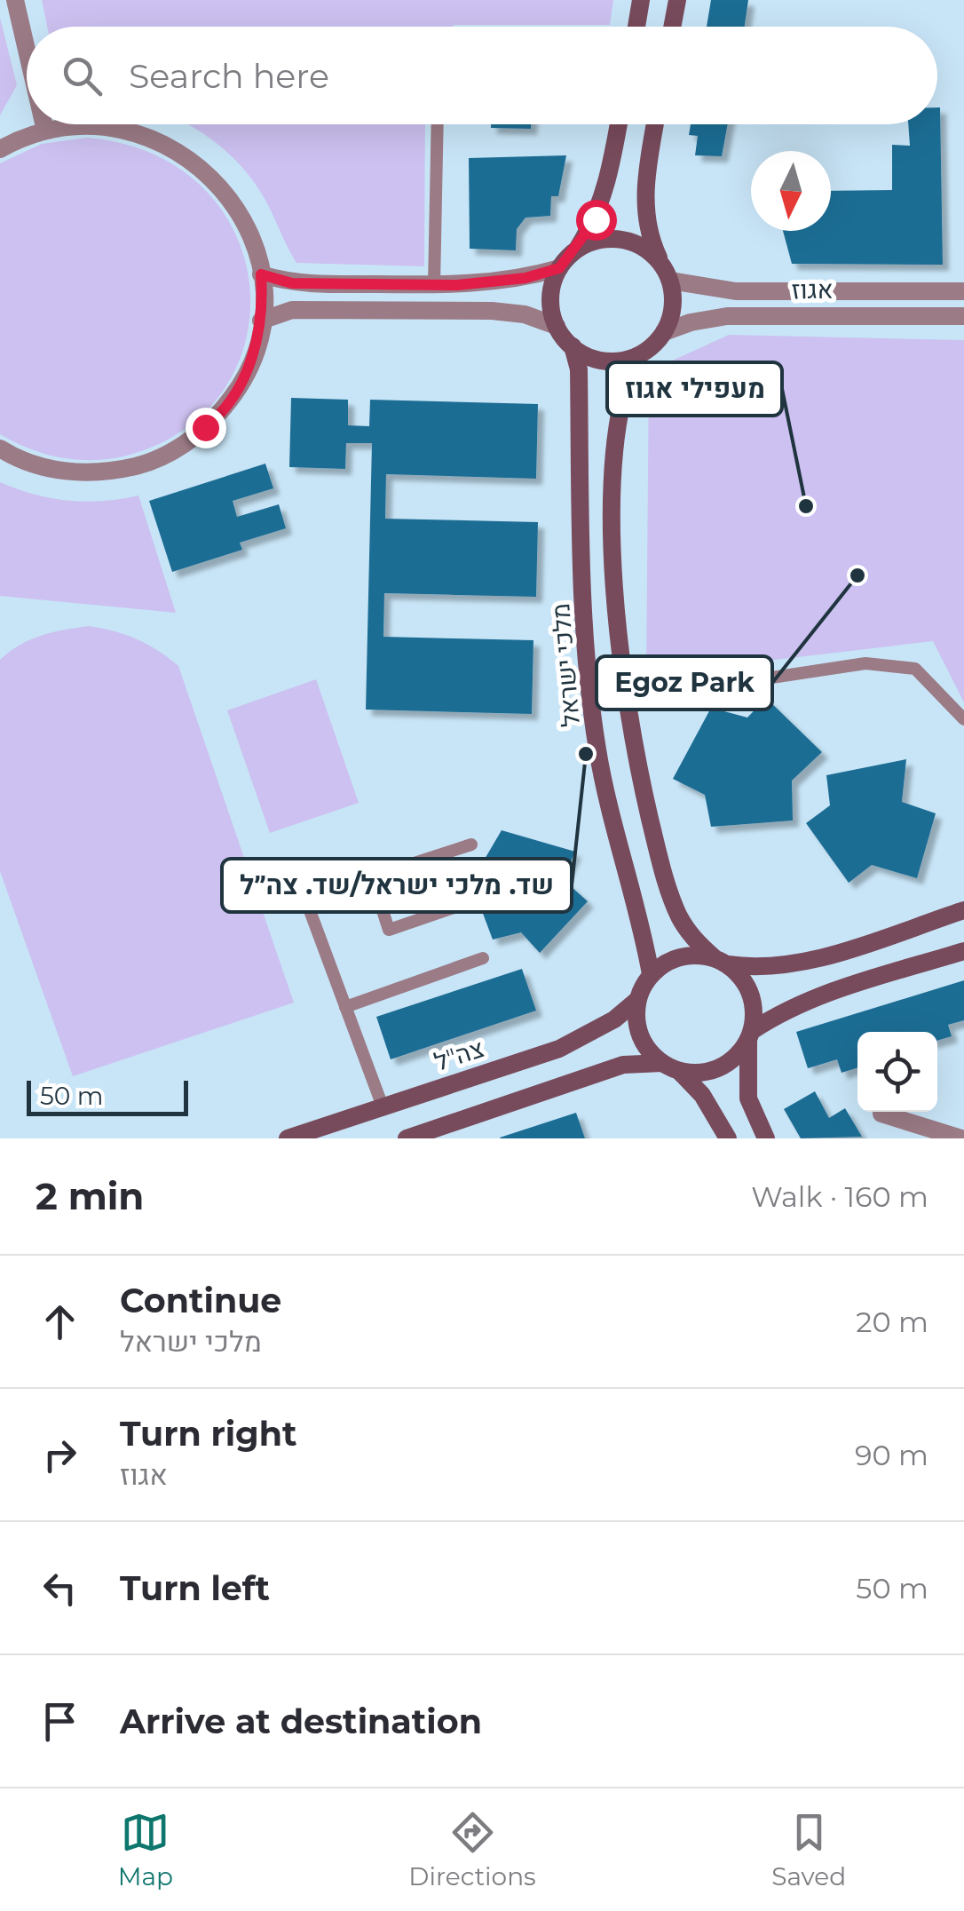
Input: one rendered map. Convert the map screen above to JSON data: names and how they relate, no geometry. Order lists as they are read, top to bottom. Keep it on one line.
{"streets":{"street":["אגוז","מלכי ישראל","צה\"ל"]},"crossings":[["אגוז","מלכי ישראל"],["מלכי ישראל","צה\"ל"]],"places":["מעפילי אגוז","Egoz Park","שד. מלכי ישראל/שד. צה״ל"],"scale_bar":"50 m","north":"bottom","page":{"search":"Search here","scale":"50 m","heading":["2 min","Walk · 160 m"],"list":[["Continue","מלכי ישראל","20 m"],["Turn right","אגוז","90 m"],["Turn left","50 m"],"Arrive at destination"],"nav":["Map","Directions","Saved"]}}
